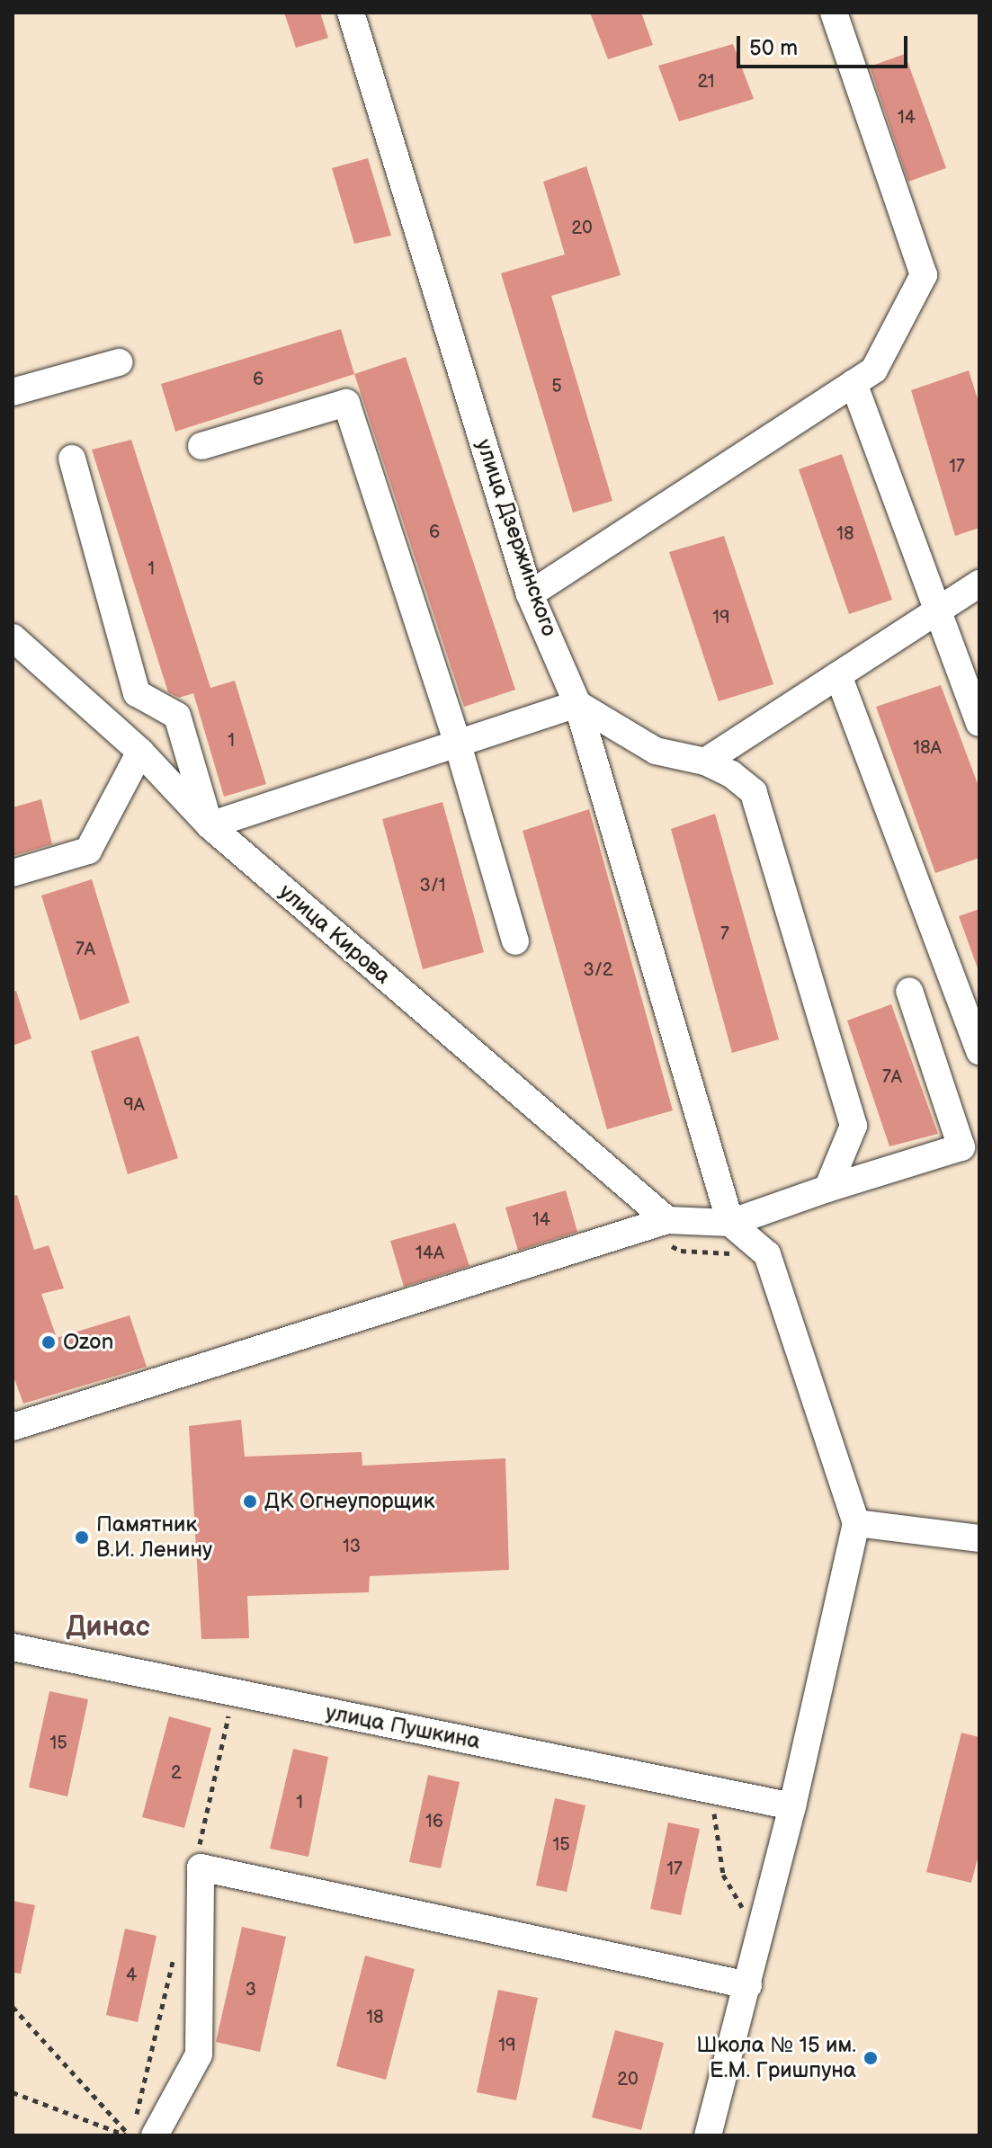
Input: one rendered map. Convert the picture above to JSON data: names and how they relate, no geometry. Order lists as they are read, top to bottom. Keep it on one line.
{"streets":{"street":["улица Дзержинского","улица Кирова","улица Пушкина"]},"districts":["Динас"],"places":["Ozon","ДК Огнеупорщик","Памятник В.И. Ленину","Школа № 15 им. Е.М. Гришпуна"],"house_numbers":["21","14","20","6","5","17","6","18","1","19","1","18А","3/1","7","7А","3/2","7А","9А","14","14А","13","15","2","1","16","15","17","4","3","18","19","20"],"scale_bar":"50 m"}
